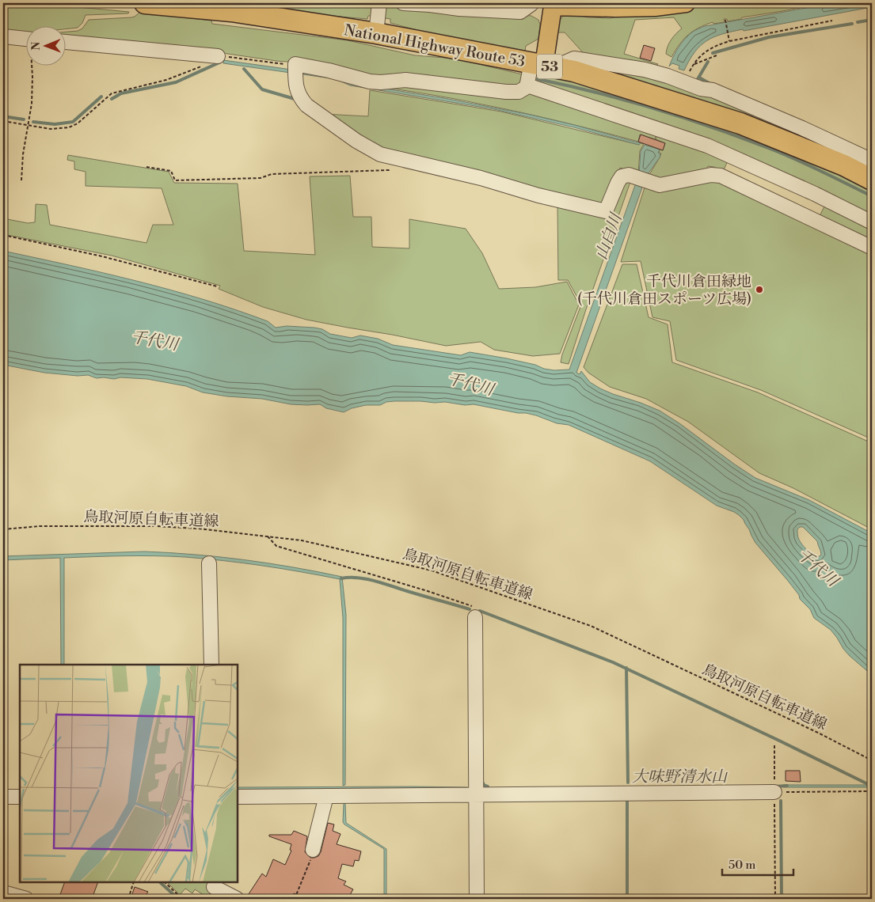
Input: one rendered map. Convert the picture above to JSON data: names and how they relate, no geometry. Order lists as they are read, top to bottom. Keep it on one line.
{"streets":{"highway":["National Highway Route 53","53"],"path":["鳥取河原自転車道線"]},"water":["山白川","千代川","大味野清水山"],"places":["千代川倉田緑地 (千代川倉田スポーツ広場)"],"scale_bar":"50 m","north":"left"}
